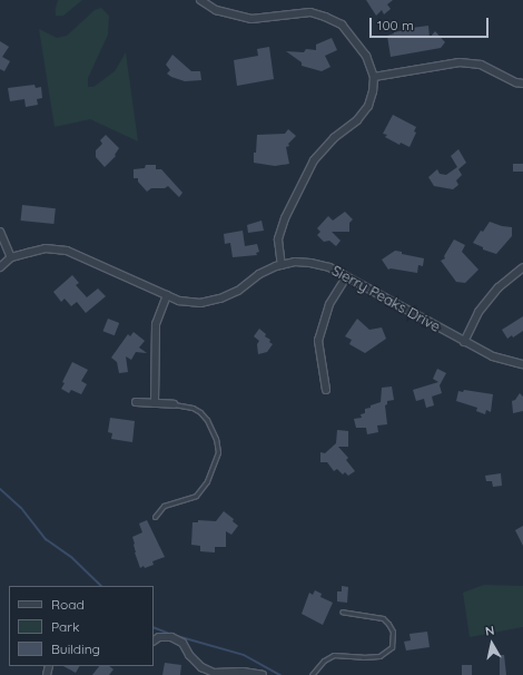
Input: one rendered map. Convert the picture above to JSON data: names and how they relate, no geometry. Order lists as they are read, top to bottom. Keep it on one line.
{"streets":{"street":["Sierry Peaks Drive"]},"legend":["Road","Park","Building"],"scale_bar":"100 m","north":"top"}
